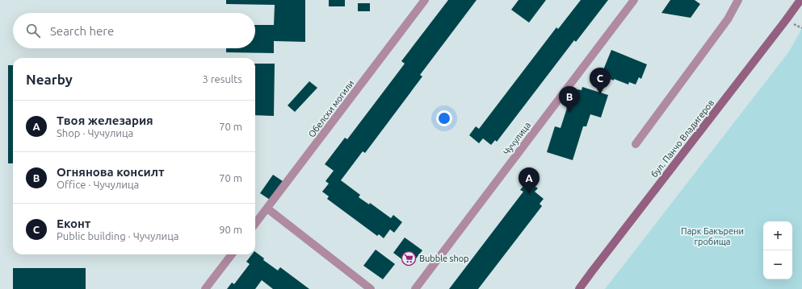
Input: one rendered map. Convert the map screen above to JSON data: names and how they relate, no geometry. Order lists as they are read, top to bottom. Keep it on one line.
{"streets":{"street":["Обелски могили","Чучулица","бул. Панчо Владигеров"]},"parks":["Парк Бакърени гробища"],"places":{"supermarket":["Bubble shop"]},"page":{"search":"Search here","heading":["Nearby","3 results"],"pins":["C","B","A"],"list":[{"mark":"A","name":"Твоя железария","note":"Shop · Чучулица","value":"70 m"},{"mark":"B","name":"Огнянова консилт","note":"Office · Чучулица","value":"70 m"},{"mark":"C","name":"Еконт","note":"Public building · Чучулица","value":"90 m"}],"map_buttons":["+","−"]}}
